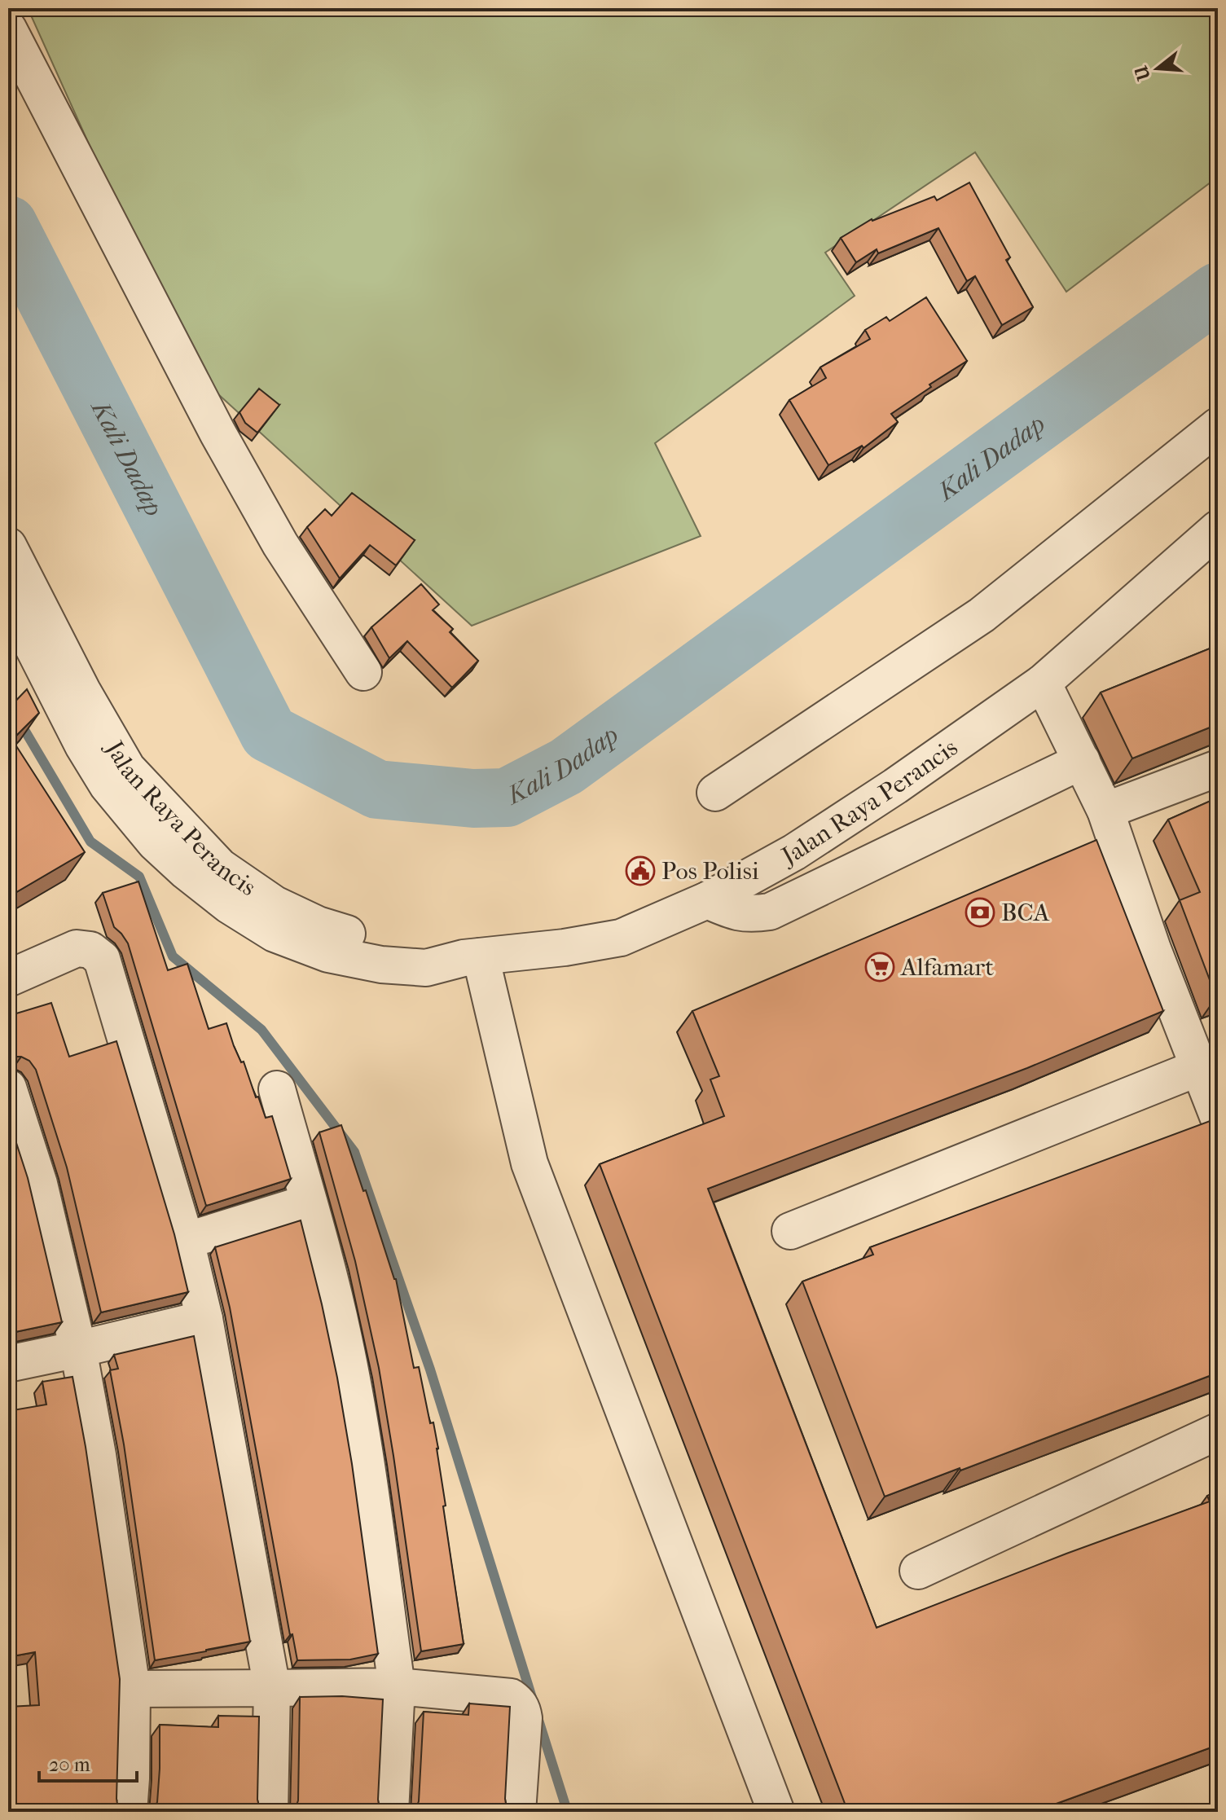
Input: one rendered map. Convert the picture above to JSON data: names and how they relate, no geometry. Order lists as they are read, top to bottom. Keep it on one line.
{"streets":{"street":["Jalan Raya Perancis"]},"water":["Kali Dadap"],"places":{"public building":["Pos Polisi"],"bank":["BCA"],"supermarket":["Alfamart"]},"scale_bar":"20 m","north":"left"}
